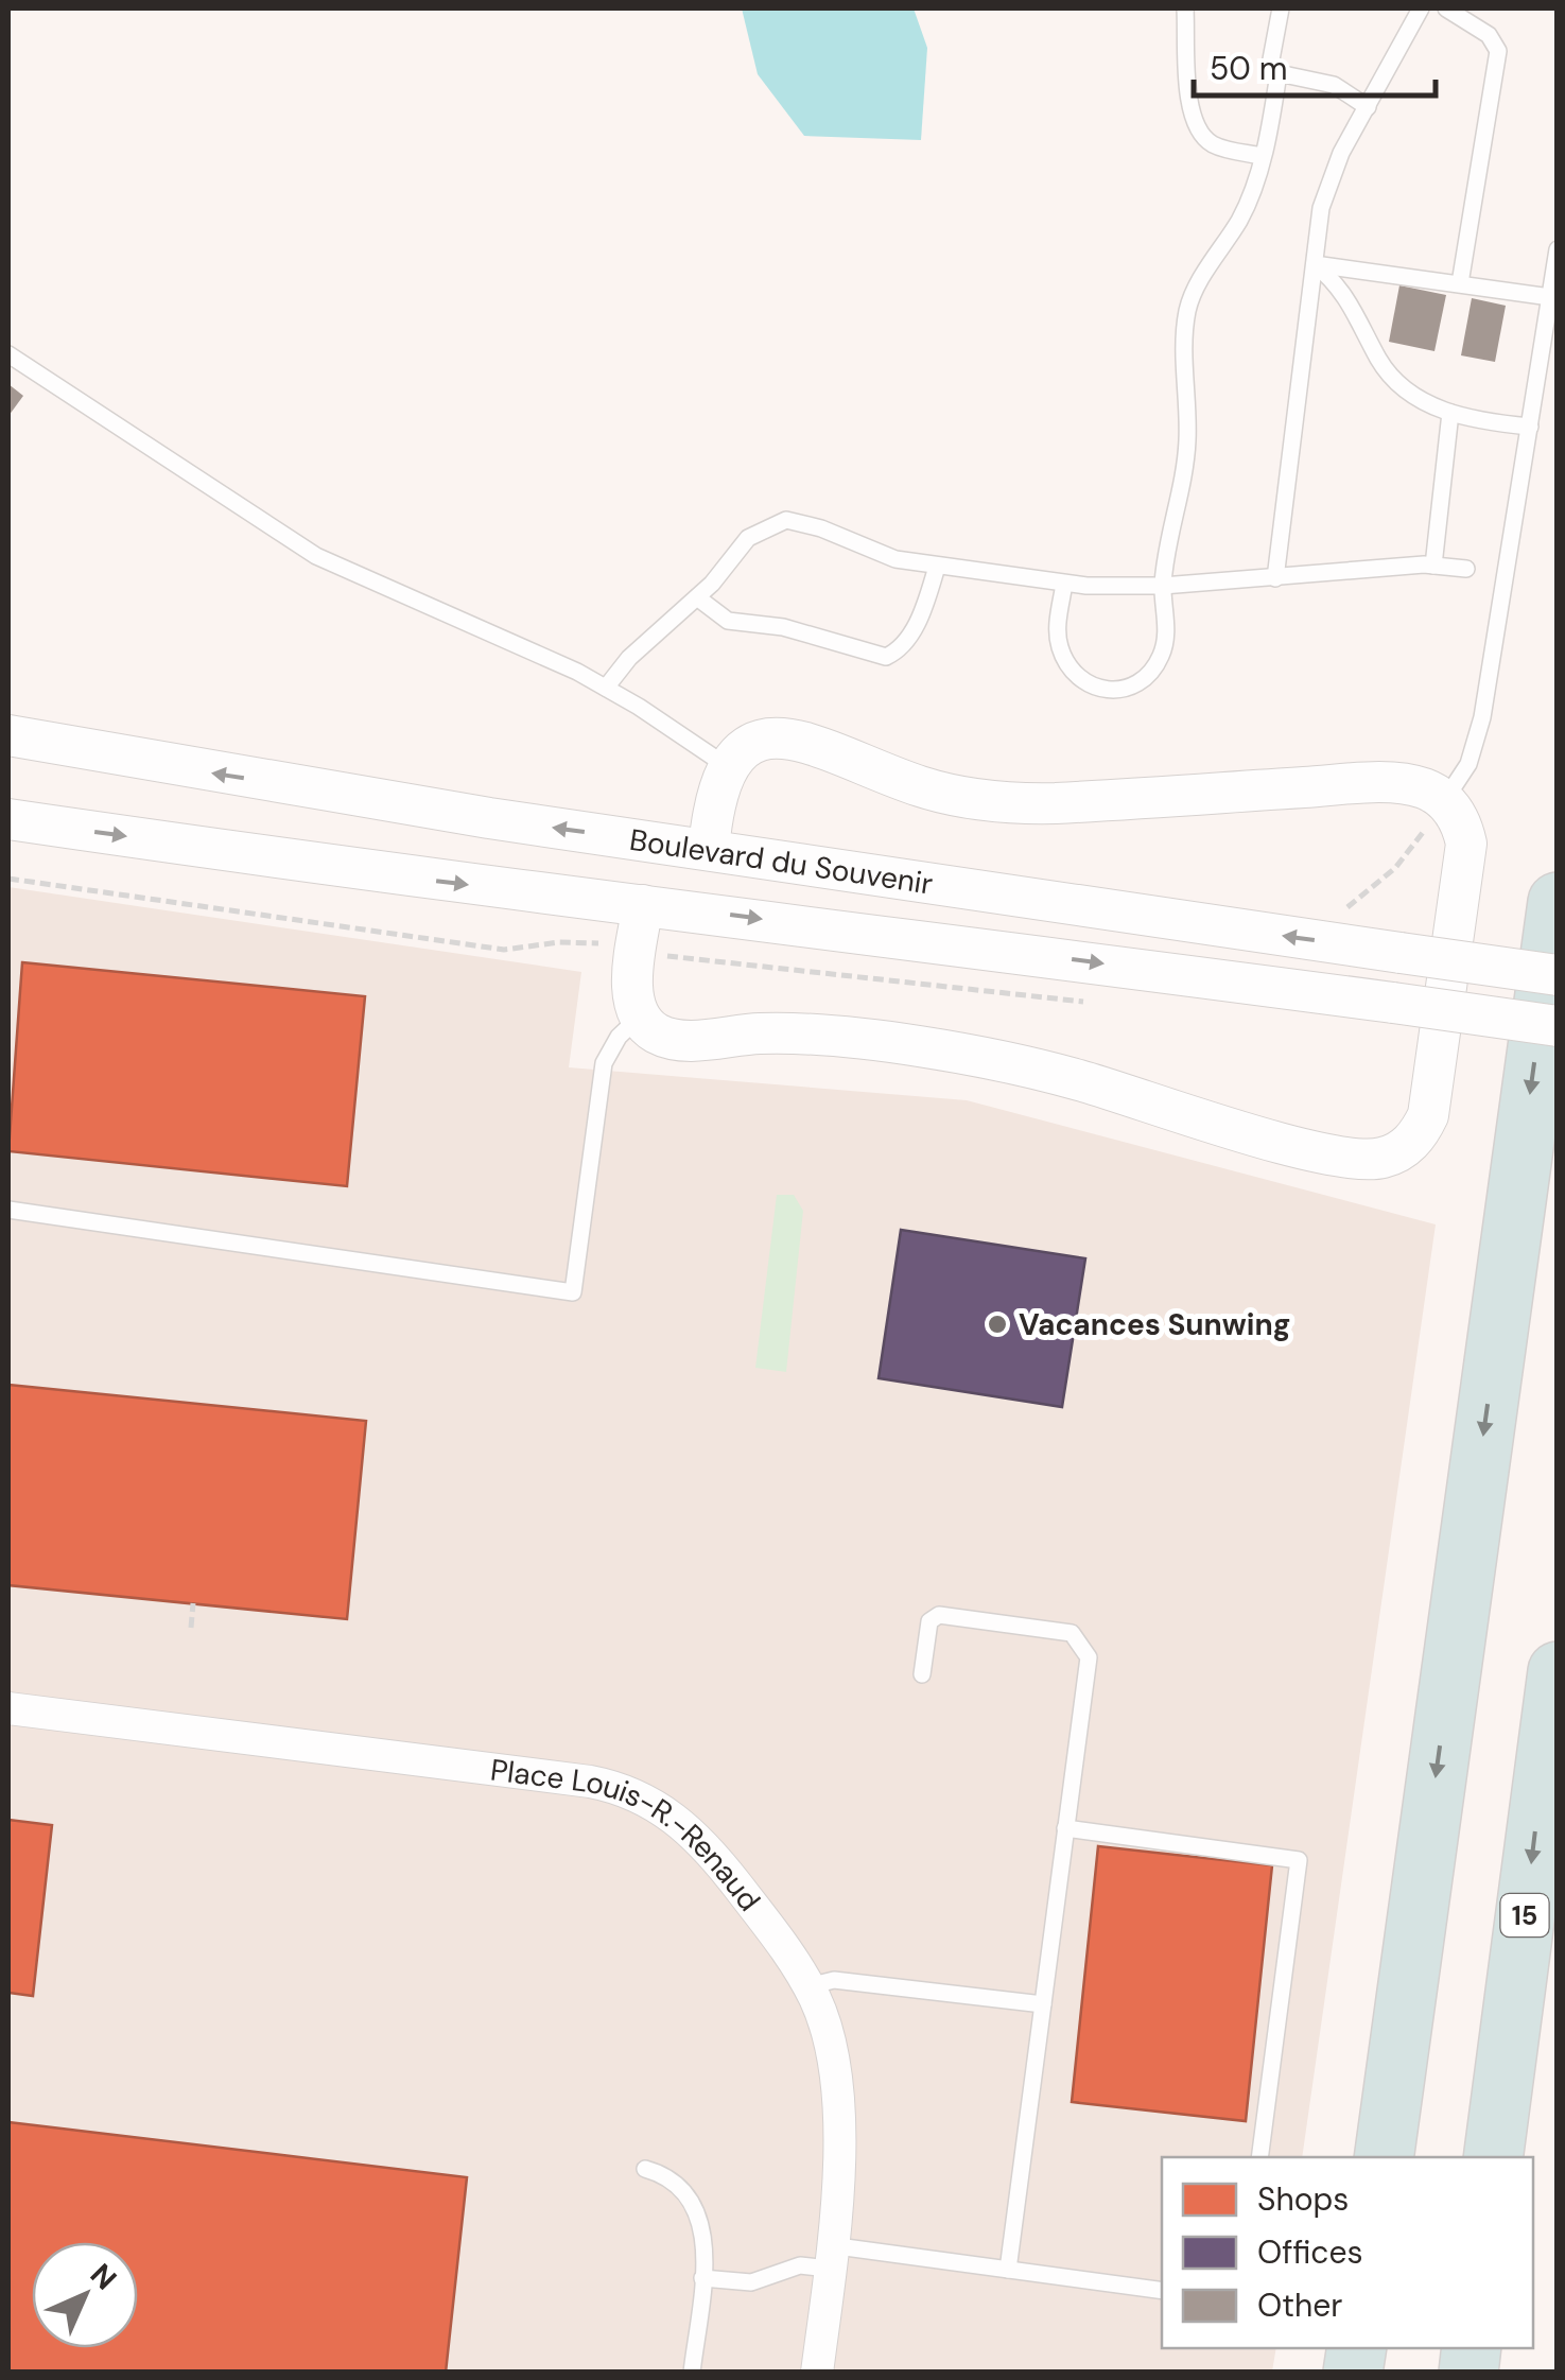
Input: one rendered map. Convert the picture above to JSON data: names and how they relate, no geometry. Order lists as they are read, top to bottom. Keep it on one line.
{"streets":{"highway":["15"],"street":["Boulevard du Souvenir","Place Louis-R.-Renaud"]},"places":["Vacances Sunwing"],"legend":["Shops","Offices","Other"],"scale_bar":"50 m","north":"top right"}
